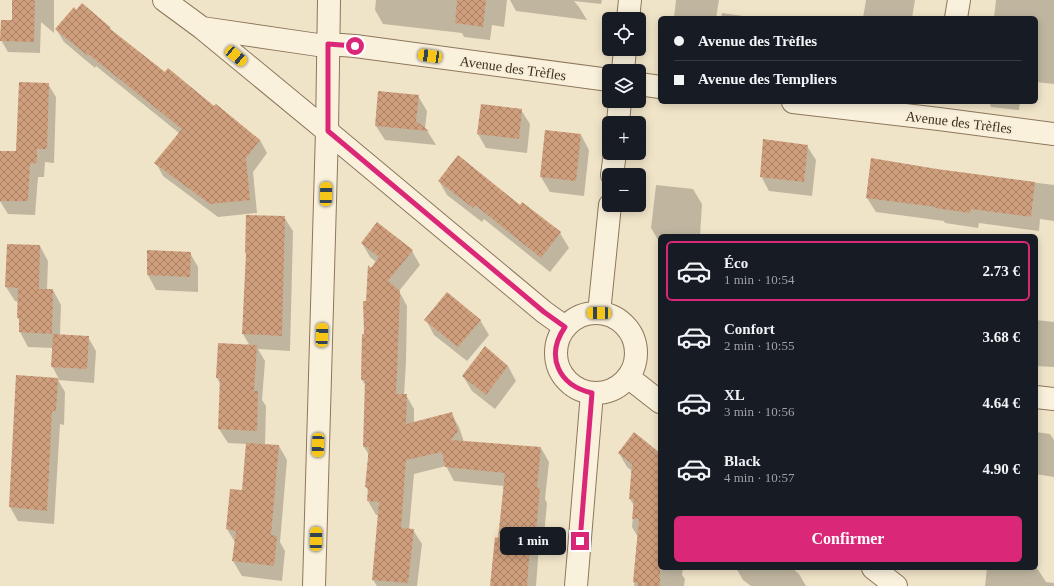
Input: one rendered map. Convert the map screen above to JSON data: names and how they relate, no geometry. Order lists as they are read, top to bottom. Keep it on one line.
{"streets":{"street":["Avenue des Trèfles"]},"page":{"map_buttons":["+","−"],"banner":["Avenue des Trèfles","Avenue des Templiers"],"list":[{"name":"Éco","note":"1 min · 10:54","value":"2.73 €"},{"name":"Confort","note":"2 min · 10:55","value":"3.68 €"},{"name":"XL","note":"3 min · 10:56","value":"4.64 €"},{"name":"Black","note":"4 min · 10:57","value":"4.90 €"}],"buttons":"Confirmer","bubble":"1 min"}}
